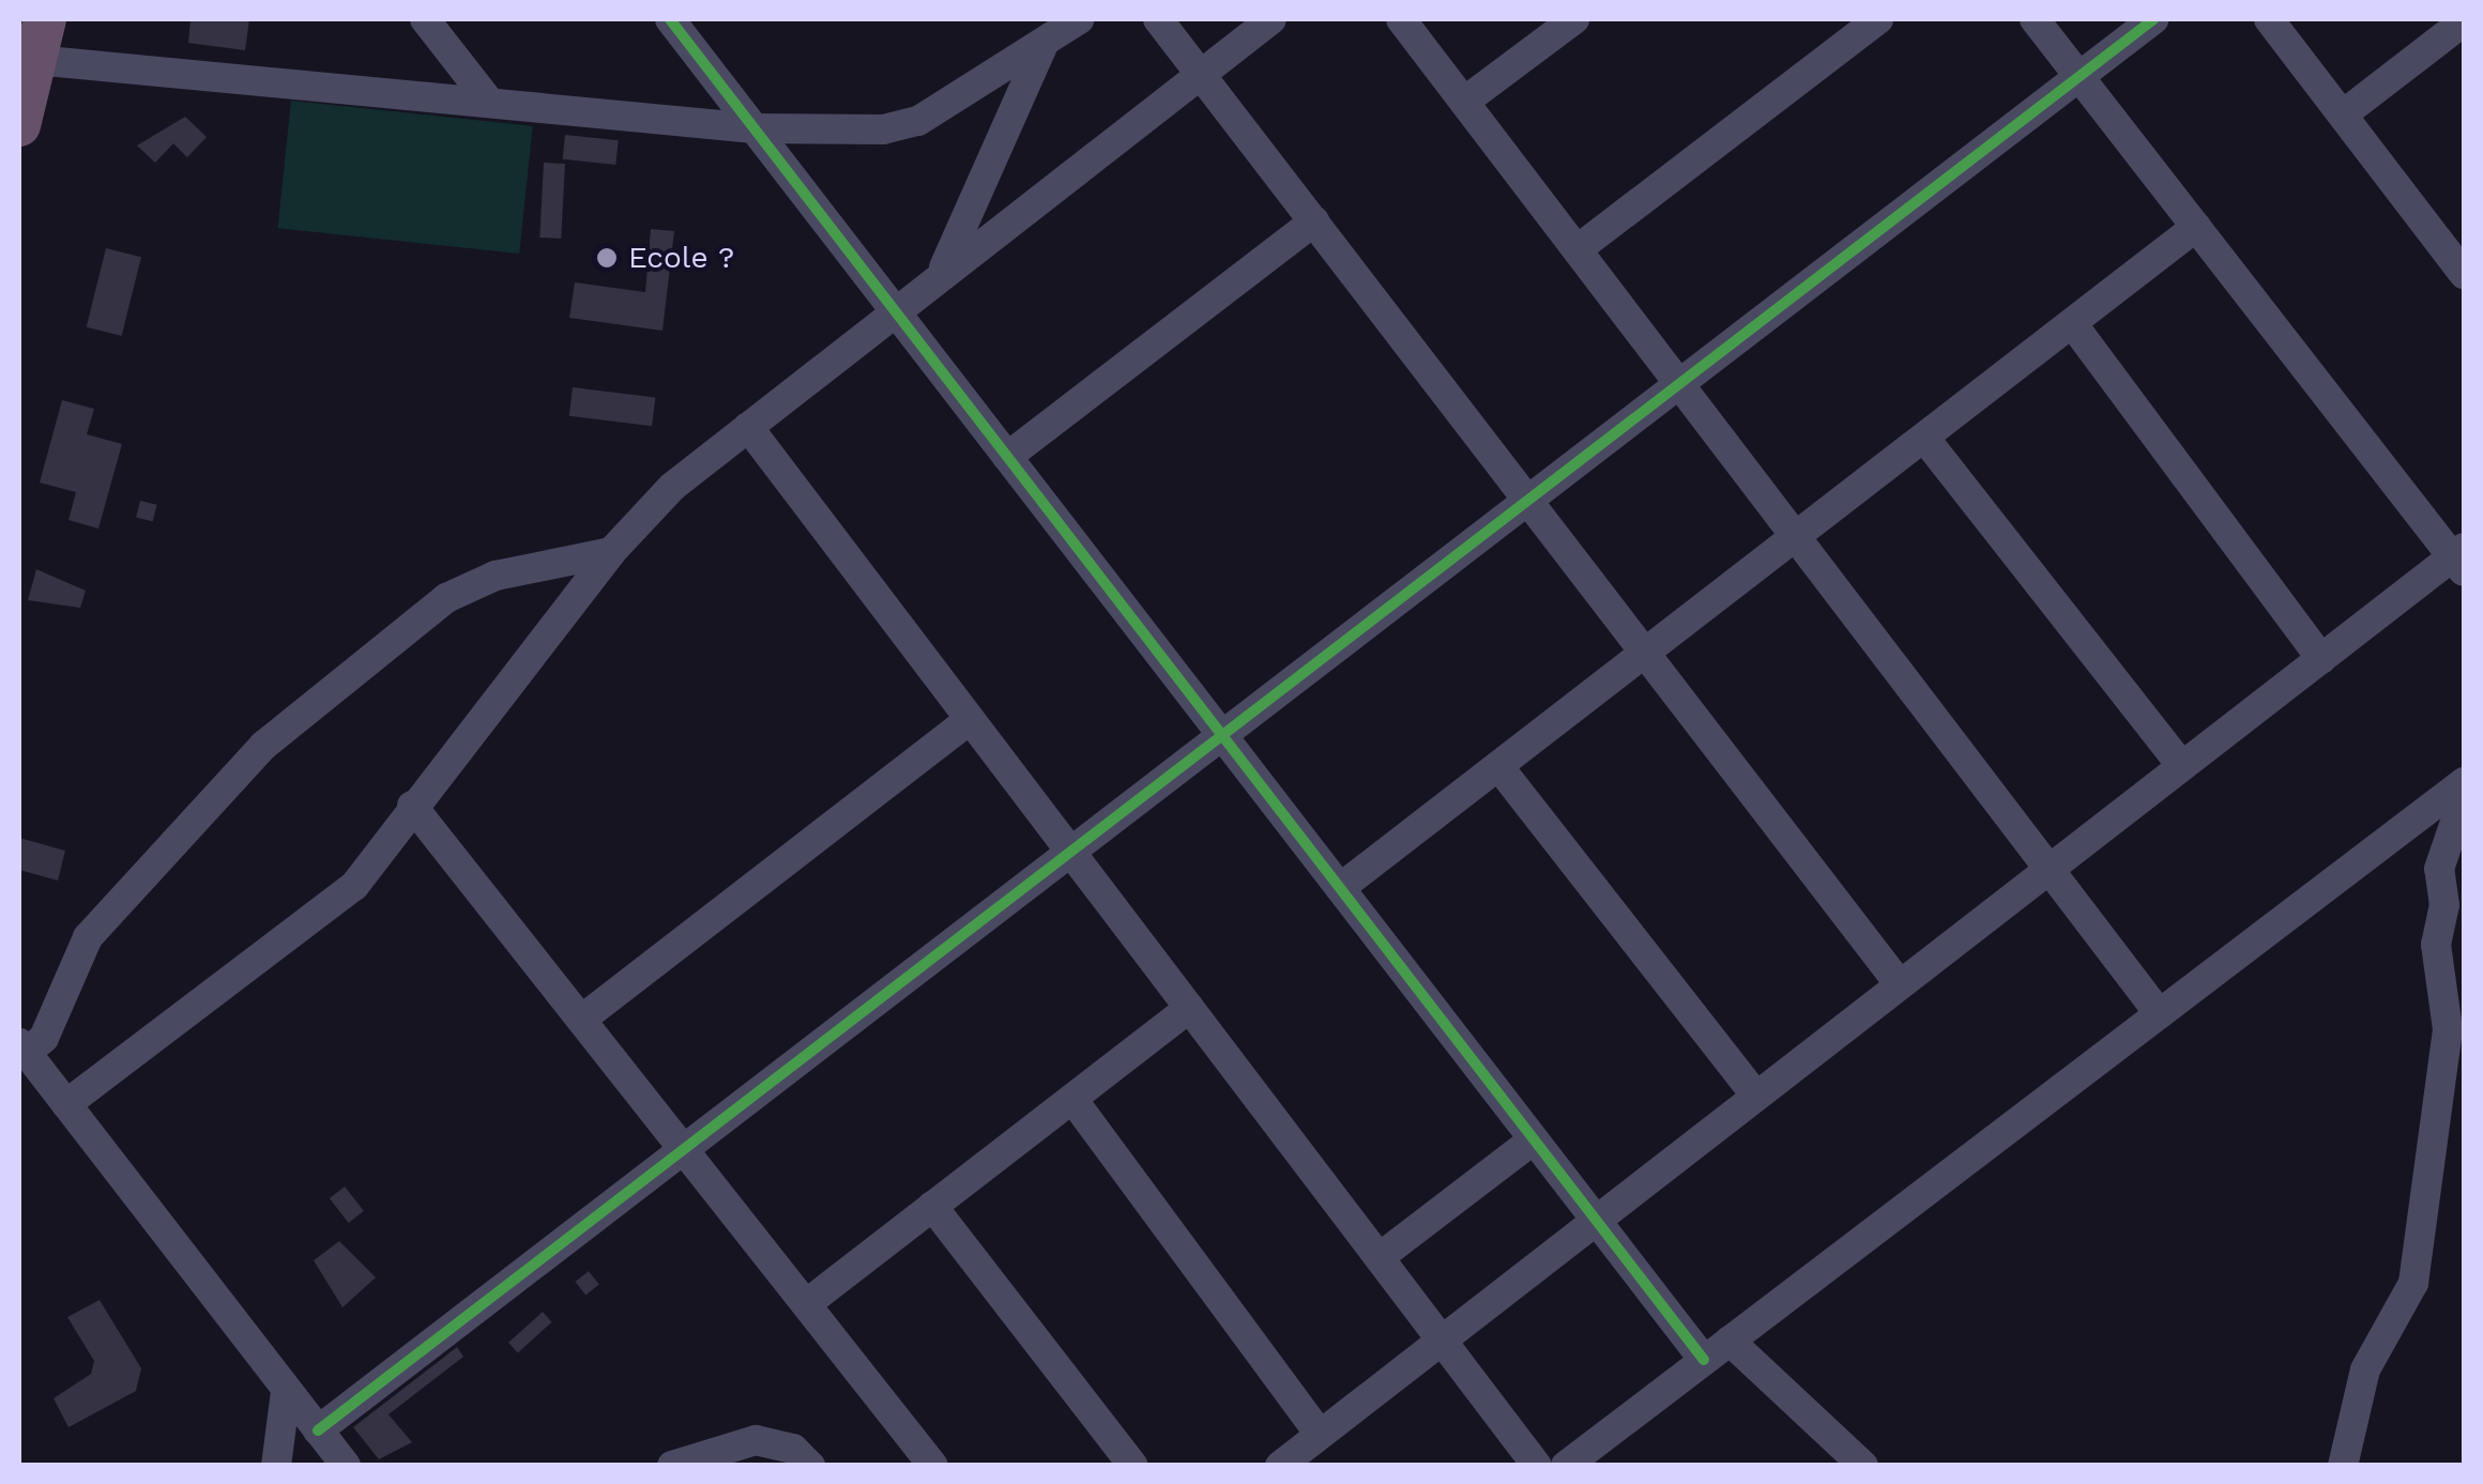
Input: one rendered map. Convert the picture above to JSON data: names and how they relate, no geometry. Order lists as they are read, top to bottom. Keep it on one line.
{"places":["Ecole ?"]}
